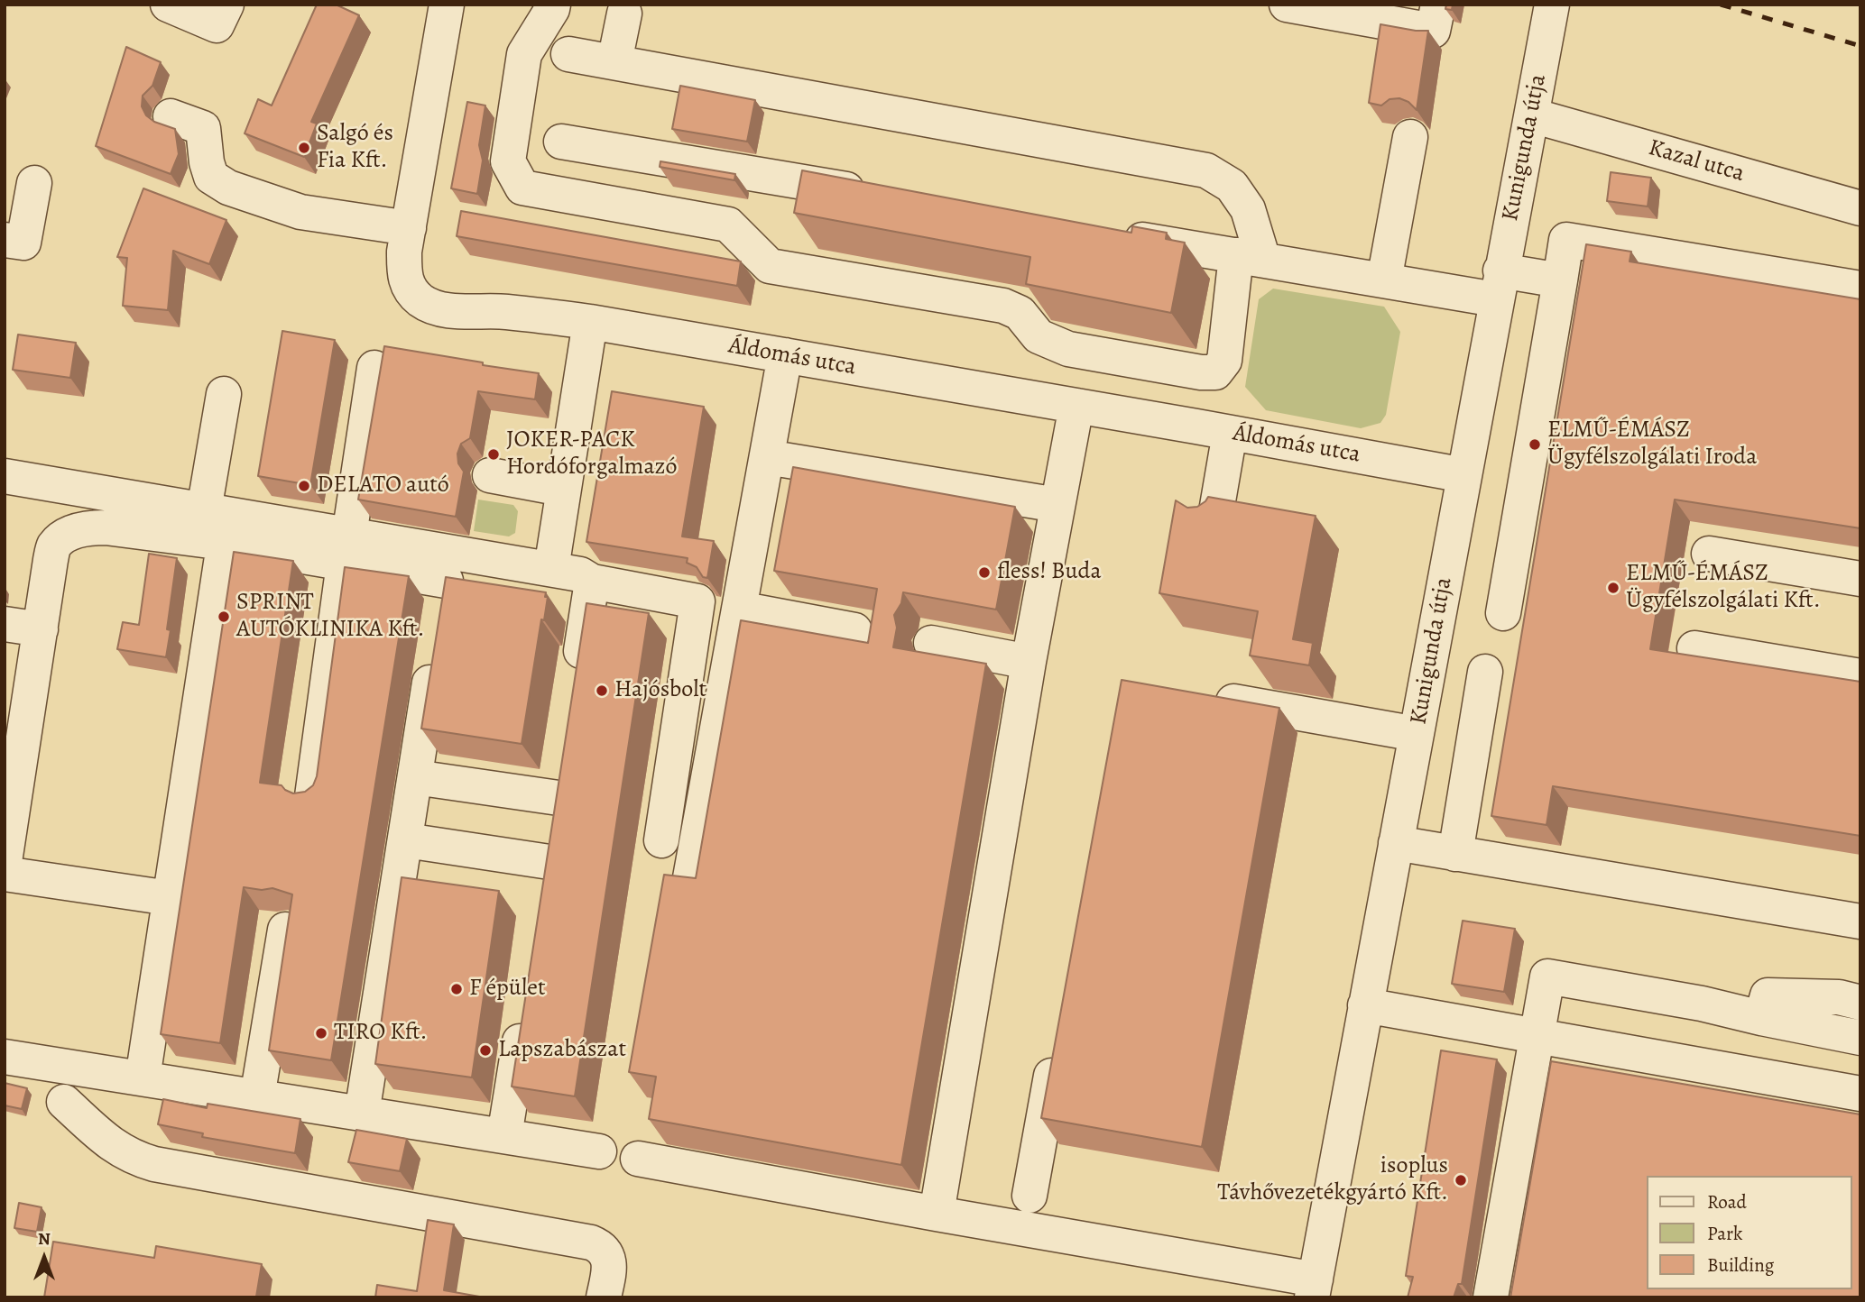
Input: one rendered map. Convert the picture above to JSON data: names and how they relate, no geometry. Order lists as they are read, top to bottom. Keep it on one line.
{"streets":{"street":["Kunigunda útja","Kazal utca","Áldomás utca"]},"crossings":[["Kunigunda útja","Kazal utca"],["Kunigunda útja","Áldomás utca"]],"places":["Salgó és Fia Kft.","ELMŰ-ÉMÁSZ Ügyfélszolgálati Iroda","JOKER-PACK Hordóforgalmazó","DELATO autó","fless! Buda","ELMŰ-ÉMÁSZ Ügyfélszolgálati Kft.","SPRINT AUTÓKLINIKA Kft.","Hajósbolt","F épület","TIRO Kft.","Lapszabászat","isoplus Távhővezetékgyártó Kft."],"legend":["Road","Park","Building"],"north":"top"}
